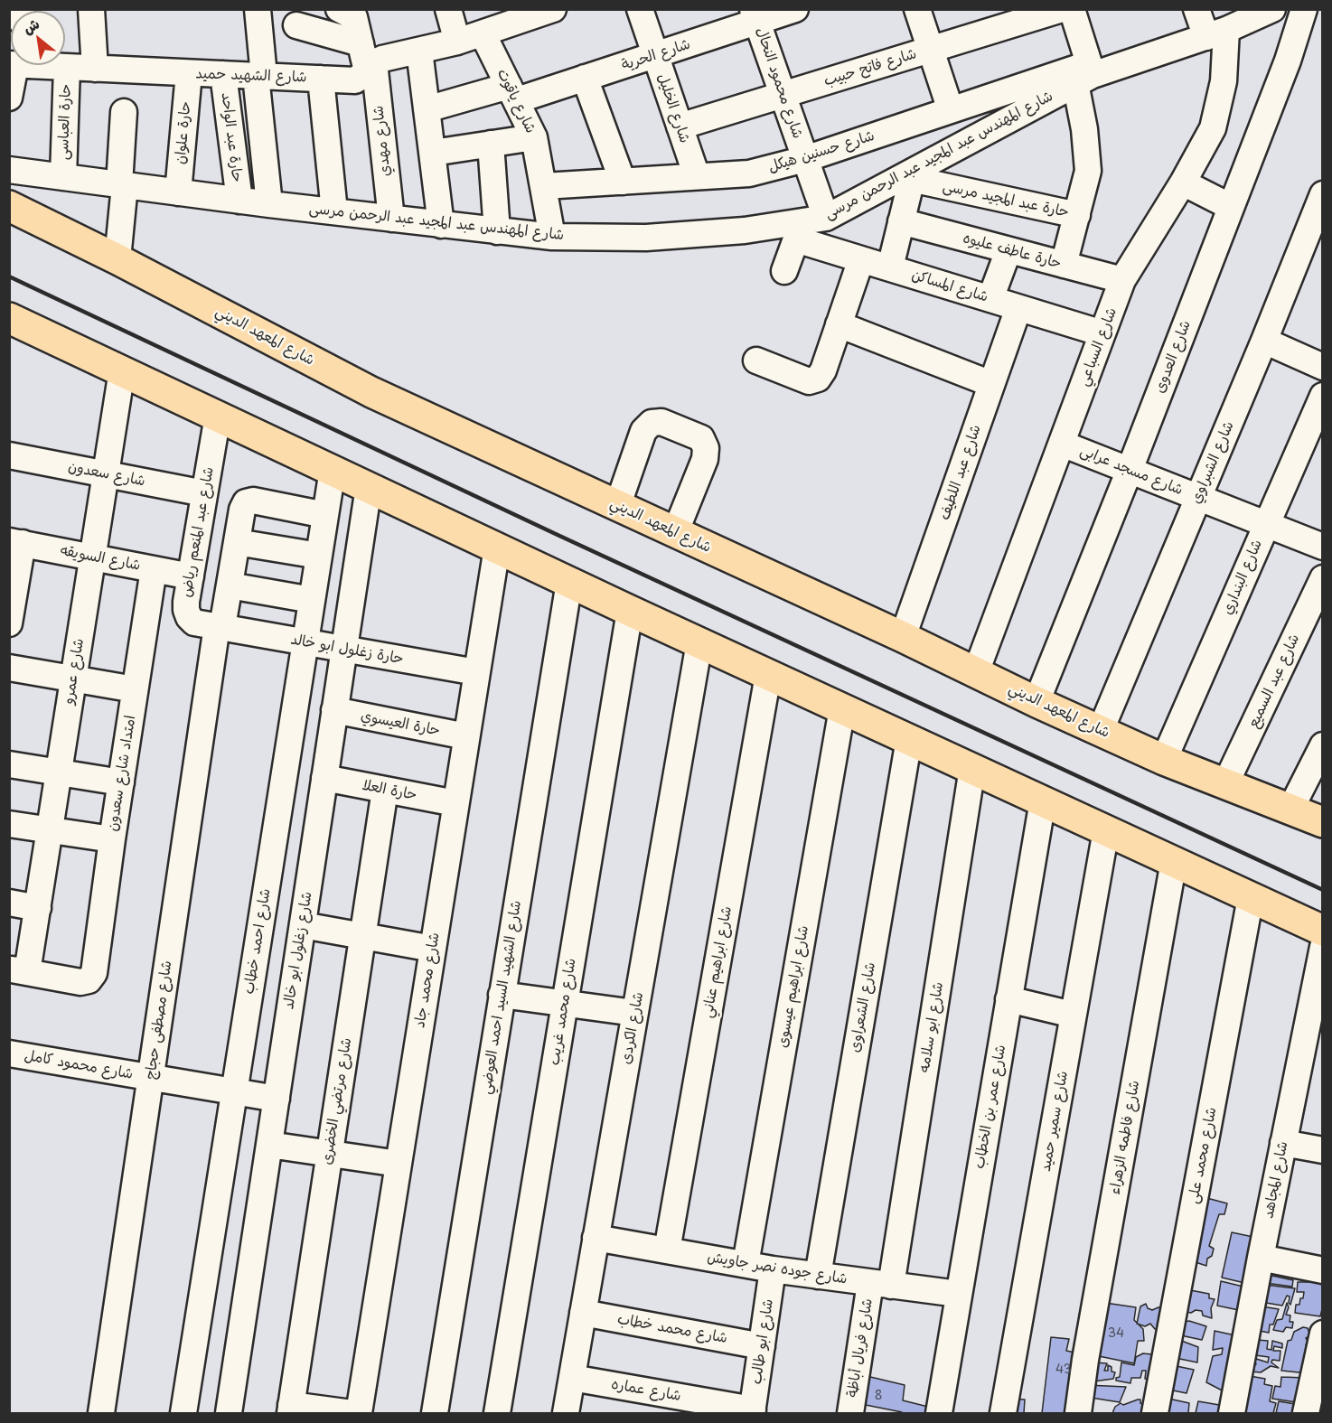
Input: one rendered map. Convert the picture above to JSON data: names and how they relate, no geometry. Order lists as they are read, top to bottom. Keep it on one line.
{"streets":{"main road":["شارع المعهد الديني"],"street":["شارع الحرية","شارع فاتح حبيب","شارع الشهيد حميد","شارع محمود النحال","شارع ياقوت","شارع الخليل","حارة العباسى","حارة علوان","حارة عبد الواحد","شارع مهدي","شارع حسنين هيكل","شارع المهندس عبد المجيد عبد الرحمن مرسى","حارة عبد المجيد مرسى","حارة عاطف عليوه","شارع المساكن","شارع السباعي","شارع العدوى","شارع الشبراوي","شارع مسجد عرابى","شارع عبد اللطيف","شارع سعدون","شارع عبد المنعم رياض","شارع السويقه","شارع البنداري","حارة زغلول ابو خالد","شارع عمرو","شارع عبد السميع","حارة العيسوي","امتداد شارع سعدون","حارة العلا","شارع احمد خطاب","شارع زغلول ابو خالد","شارع ابراهيم عناني","شارع محمد جاد","شارع ابراهيم عيسوى","شارع الشهيد السيد احمد العوضي","شارع الشعراوى","شارع محمد غريب","شارع مصطفى حجاج","شارع ابو سلامه","شارع الكردى","شارع محمود كامل","شارع مرتضي الخضرى","شارع عمر بن الخطاب","شارع سمير حميد","شارع فاطمه الزهراء","شارع محمد على","شارع المجاهد","شارع جوده نصر جاويش","شارع محمد خطاب","شارع ابو طالب","شارع فريال أباظة","شارع عماره"]},"crossings":[["شارع الحرية","شارع محمود النحال"],["شارع الحرية","شارع ياقوت"],["شارع الحرية","شارع الخليل"],["شارع فاتح حبيب","شارع محمود النحال"],["شارع فاتح حبيب","شارع الخليل"],["شارع الشهيد حميد","شارع ياقوت"],["شارع الشهيد حميد","حارة العباسى"],["شارع الشهيد حميد","حارة علوان"],["شارع الشهيد حميد","حارة عبد الواحد"],["شارع الشهيد حميد","شارع مهدي"],["شارع محمود النحال","شارع حسنين هيكل"],["شارع محمود النحال","شارع المهندس عبد المجيد عبد الرحمن مرسى"],["شارع محمود النحال","شارع المساكن"],["شارع ياقوت","شارع حسنين هيكل"],["شارع ياقوت","شارع المهندس عبد المجيد عبد الرحمن مرسى"],["شارع الخليل","شارع حسنين هيكل"],["حارة العباسى","شارع المهندس عبد المجيد عبد الرحمن مرسى"],["حارة علوان","شارع المهندس عبد المجيد عبد الرحمن مرسى"],["حارة عبد الواحد","شارع المهندس عبد المجيد عبد الرحمن مرسى"],["شارع مهدي","شارع المهندس عبد المجيد عبد الرحمن مرسى"],["شارع حسنين هيكل","شارع المهندس عبد المجيد عبد الرحمن مرسى"],["شارع المهندس عبد المجيد عبد الرحمن مرسى","حارة عبد المجيد مرسى"],["شارع المهندس عبد المجيد عبد الرحمن مرسى","شارع المساكن"],["شارع المهندس عبد المجيد عبد الرحمن مرسى","شارع السباعي"],["حارة عاطف عليوه","شارع السباعي"],["شارع المساكن","شارع السباعي"],["شارع المساكن","شارع عبد اللطيف"],["شارع المعهد الديني","شارع السباعي"],["شارع المعهد الديني","شارع العدوى"],["شارع المعهد الديني","شارع الشبراوي"],["شارع المعهد الديني","شارع عبد اللطيف"],["شارع المعهد الديني","شارع البنداري"],["شارع المعهد الديني","شارع عبد السميع"],["شارع السباعي","شارع مسجد عرابى"],["شارع العدوى","شارع مسجد عرابى"],["شارع الشبراوي","شارع مسجد عرابى"],["شارع مسجد عرابى","شارع البنداري"],["شارع سعدون","شارع عبد المنعم رياض"],["شارع سعدون","شارع عمرو"],["شارع عبد المنعم رياض","شارع السويقه"],["شارع عبد المنعم رياض","حارة زغلول ابو خالد"],["شارع عبد المنعم رياض","شارع مصطفى حجاج"],["شارع السويقه","شارع عمرو"],["شارع السويقه","امتداد شارع سعدون"],["حارة زغلول ابو خالد","شارع احمد خطاب"],["حارة زغلول ابو خالد","شارع زغلول ابو خالد"],["حارة زغلول ابو خالد","شارع محمد جاد"],["حارة زغلول ابو خالد","شارع مصطفى حجاج"],["شارع عمرو","امتداد شارع سعدون"],["حارة العيسوي","شارع زغلول ابو خالد"],["حارة العيسوي","شارع محمد جاد"],["حارة العلا","شارع زغلول ابو خالد"],["حارة العلا","شارع محمد جاد"],["حارة العلا","شارع مرتضي الخضرى"],["شارع احمد خطاب","شارع مصطفى حجاج"],["شارع احمد خطاب","شارع محمود كامل"],["شارع زغلول ابو خالد","شارع محمود كامل"],["شارع ابراهيم عناني","شارع جوده نصر جاويش"],["شارع ابراهيم عيسوى","شارع جوده نصر جاويش"],["شارع الشعراوى","شارع جوده نصر جاويش"],["شارع مصطفى حجاج","شارع محمود كامل"],["شارع ابو سلامه","شارع جوده نصر جاويش"],["شارع ابو سلامه","شارع فريال أباظة"],["شارع الكردى","شارع جوده نصر جاويش"],["شارع الكردى","شارع محمد خطاب"],["شارع الكردى","شارع عماره"],["شارع عمر بن الخطاب","شارع جوده نصر جاويش"],["شارع جوده نصر جاويش","شارع ابو طالب"],["شارع جوده نصر جاويش","شارع فريال أباظة"],["شارع محمد خطاب","شارع ابو طالب"],["شارع ابو طالب","شارع عماره"]],"house_numbers":["34","43","8"],"north":"top left"}
